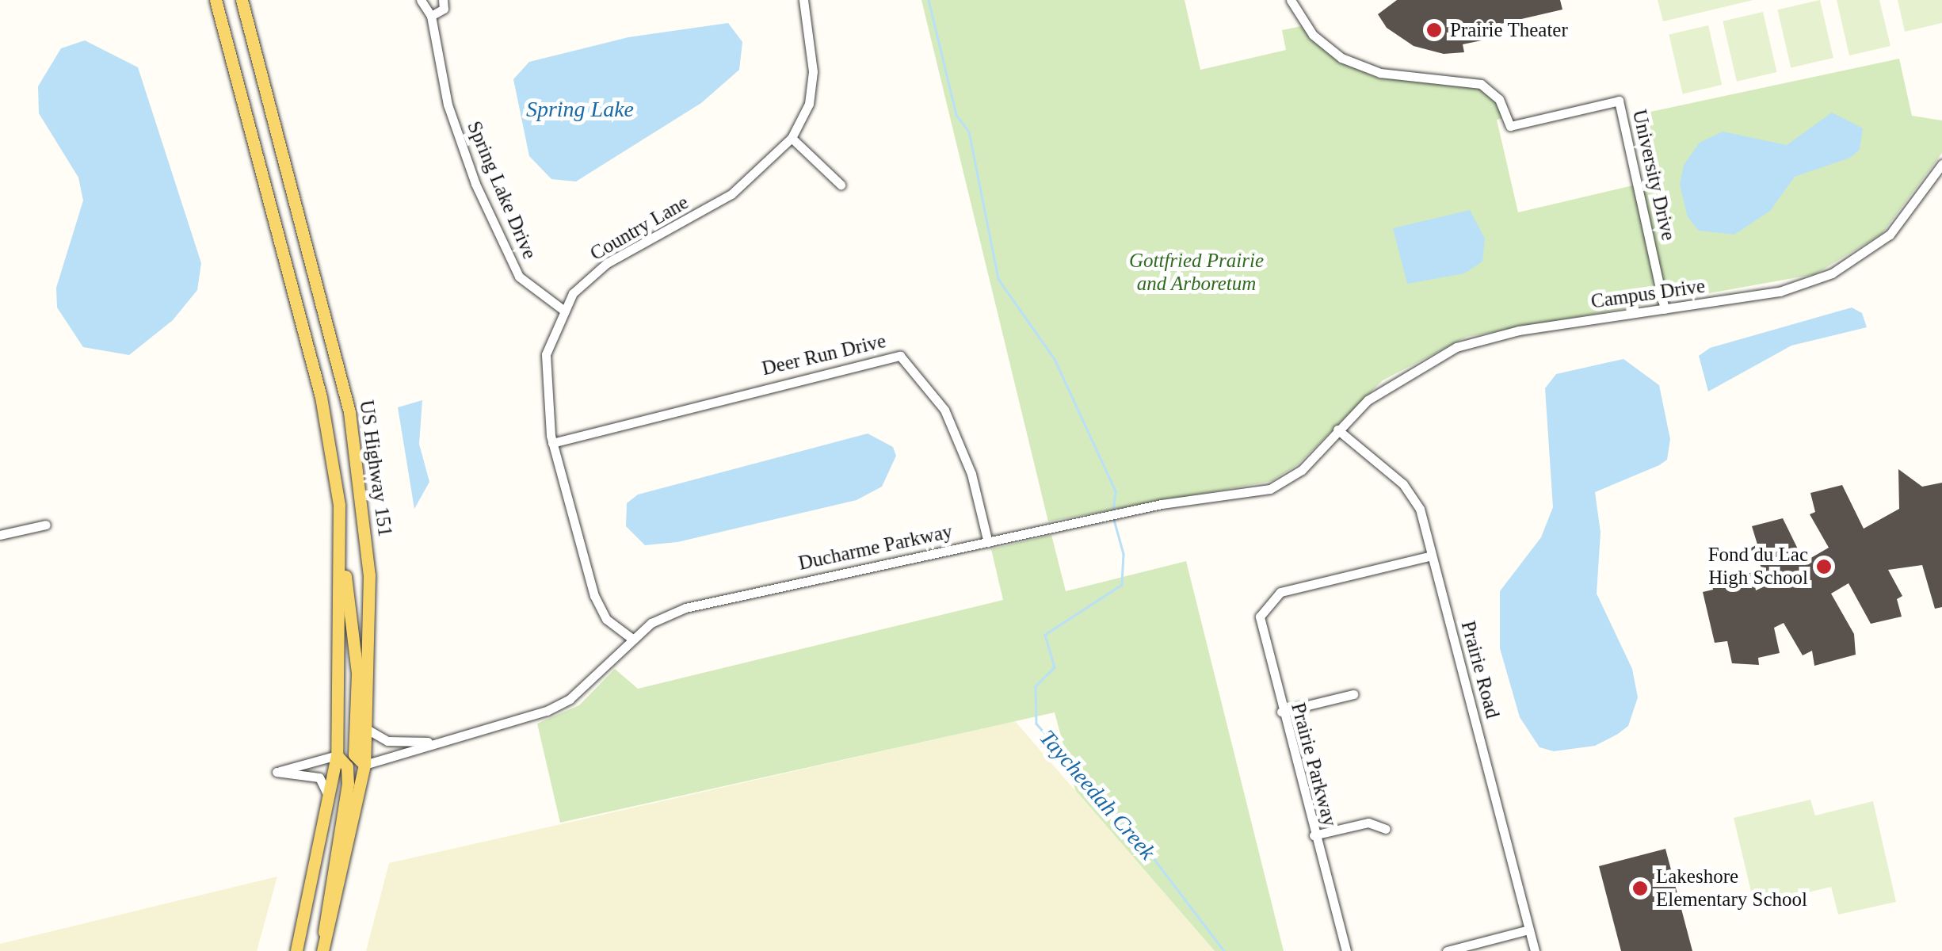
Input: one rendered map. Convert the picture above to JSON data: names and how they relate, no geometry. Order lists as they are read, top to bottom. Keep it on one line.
{"streets":{"main road":["US Highway 151"],"street":["University Drive","Spring Lake Drive","Country Lane","Campus Drive","Deer Run Drive","Ducharme Parkway","Prairie Road","Prairie Parkway"]},"crossings":[["University Drive","Campus Drive"],["Spring Lake Drive","Country Lane"],["Country Lane","Deer Run Drive"],["Country Lane","Ducharme Parkway"],["Campus Drive","Ducharme Parkway"],["Campus Drive","Prairie Road"],["Deer Run Drive","Ducharme Parkway"],["US Highway 151","Ducharme Parkway"],["Ducharme Parkway","Prairie Road"],["Prairie Road","Prairie Parkway"]],"water":["Spring Lake","Taycheedah Creek"],"parks":["Gottfried Prairie and Arboretum"],"places":["Prairie Theater","Fond du Lac High School","Lakeshore Elementary School"]}
